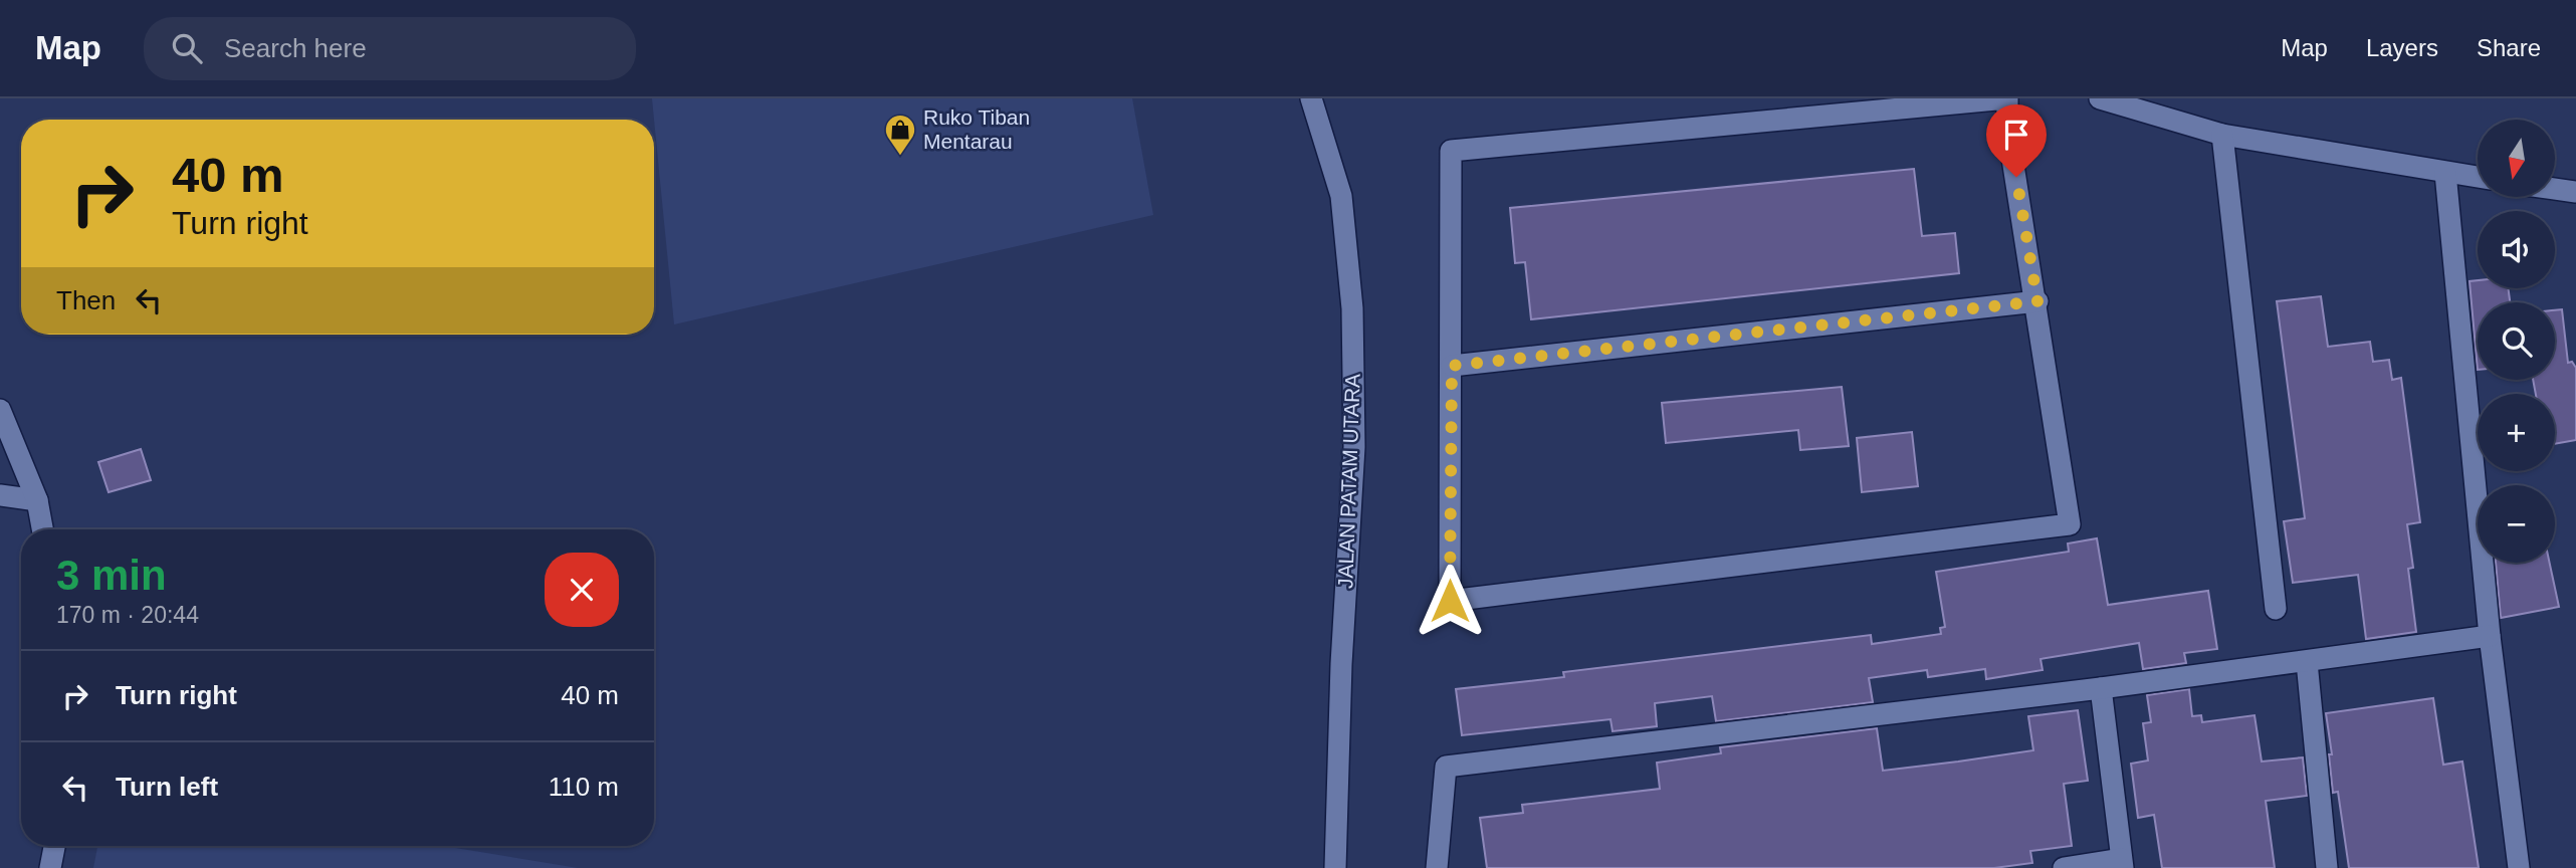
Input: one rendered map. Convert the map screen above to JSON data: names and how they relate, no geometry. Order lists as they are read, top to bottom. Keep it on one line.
{"streets":{"street":["JALAN PATAM UTARA"]},"places":{"shop":["Ruko Tiban Mentarau"]},"north":"bottom","page":{"header":"Map","search":"Search here","nav":["Map","Layers","Share"],"map_buttons":["+","−"],"turn":["40 m","Turn right"],"then":"Then","heading":["3 min","170 m · 20:44"],"list":[{"name":"Turn right","value":"40 m"},{"name":"Turn left","value":"110 m"}]}}
